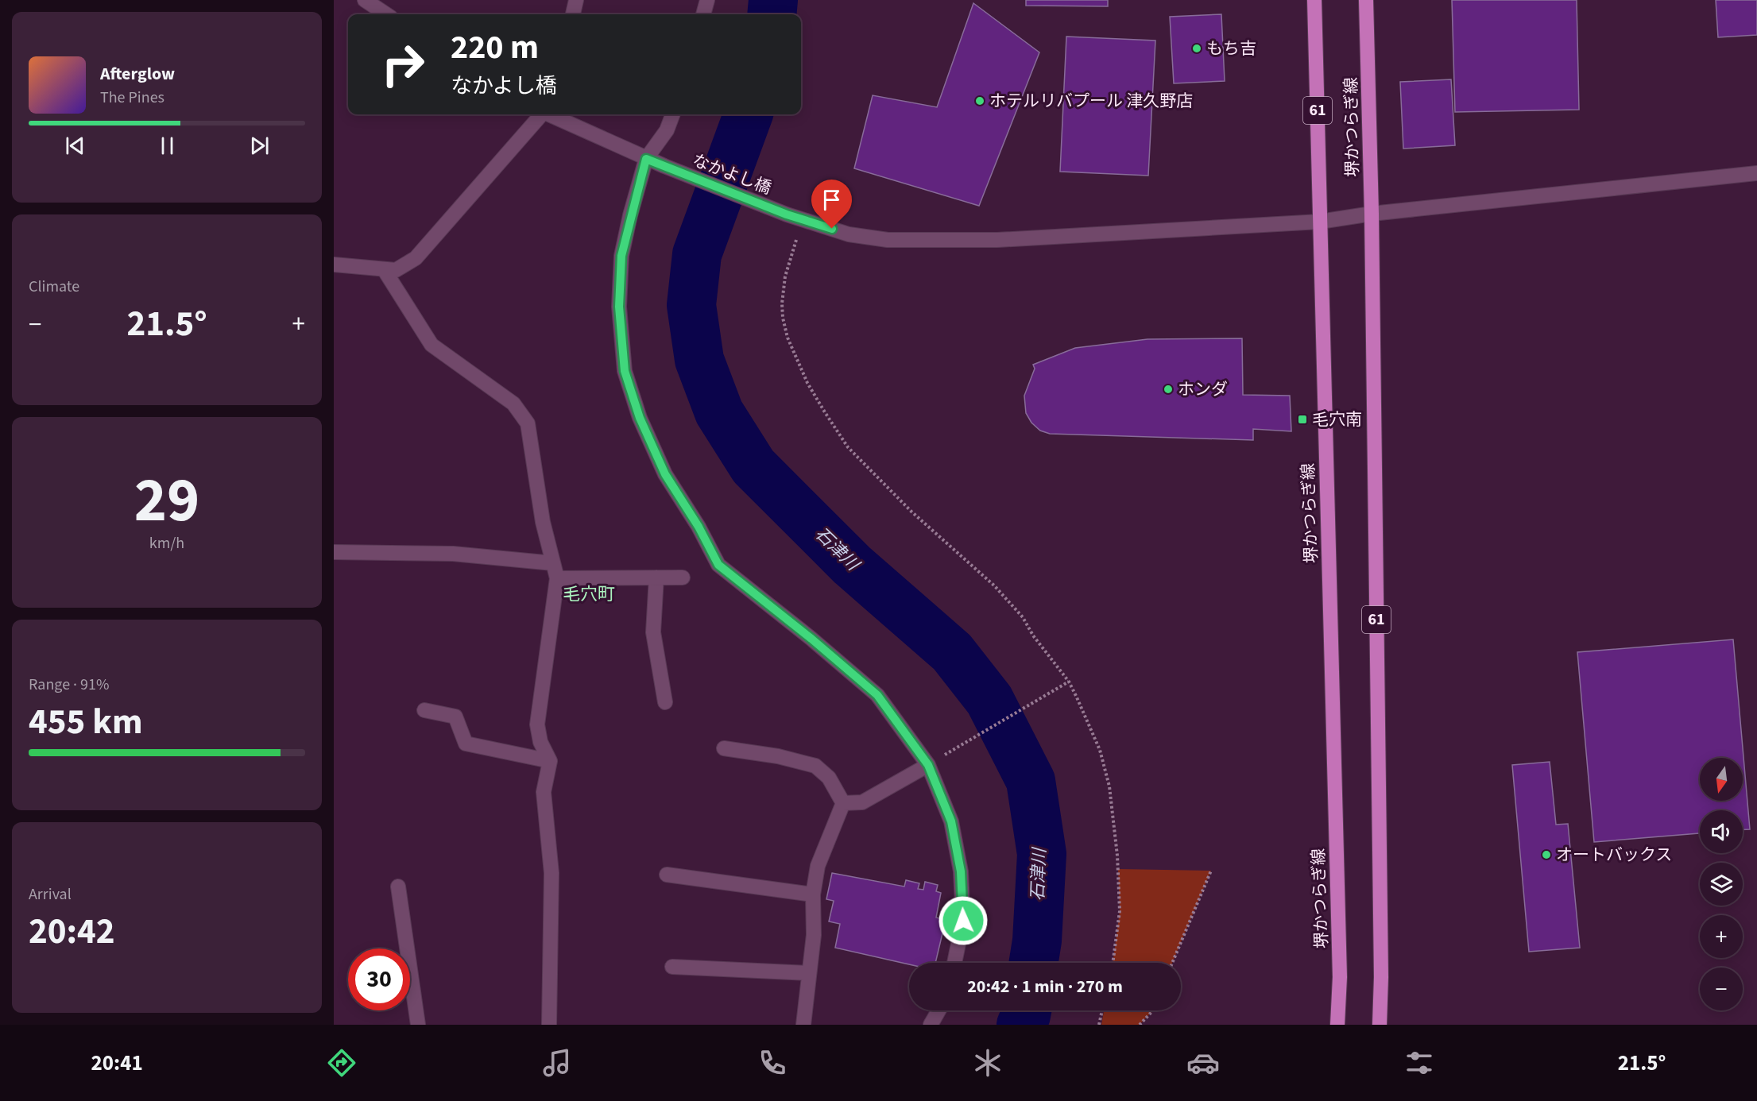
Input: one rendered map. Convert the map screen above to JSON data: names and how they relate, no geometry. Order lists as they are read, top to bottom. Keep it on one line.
{"streets":{"main road":["61","堺かつらぎ線"],"street":["なかよし橋"]},"crossings":[["堺かつらぎ線","なかよし橋"]],"districts":["毛穴町"],"water":["石津川"],"places":{"other":["もち吉","ホテルリバプール 津久野店","ホンダ","オートバックス"],"transit":["毛穴南"]},"north":"bottom","page":{"turn":["220 m","なかよし橋"],"song":["Afterglow","The Pines"],"tile":["Climate",["29","km/h"],["Range · 91%","455 km"],["Arrival","20:42"]],"heat":["−","21.5°","+"],"map_buttons":["+","−"],"limit":"30","trip":"20:42 · 1 min · 270 m","tabs":["20:41","21.5°"]}}
